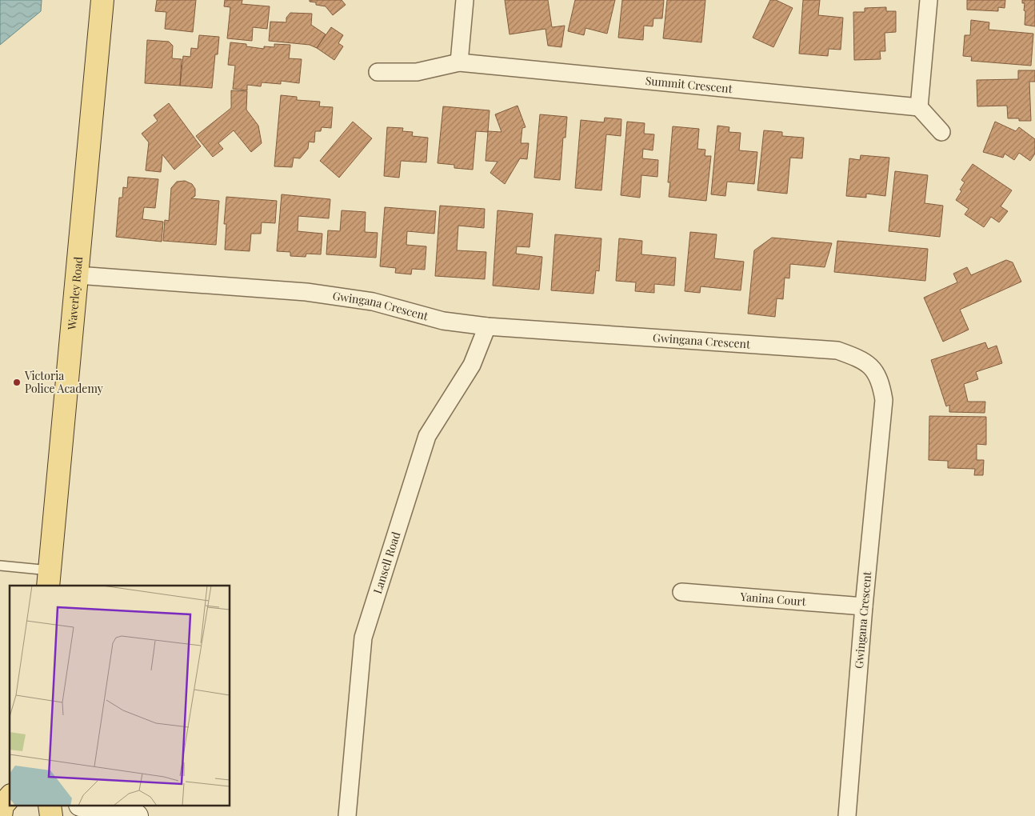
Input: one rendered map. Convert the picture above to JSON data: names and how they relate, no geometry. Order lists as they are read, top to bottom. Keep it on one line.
{"streets":{"main road":["Waverley Road"],"street":["Summit Crescent","Gwingana Crescent","Lansell Road","Yanina Court"]},"crossings":[["Waverley Road","Gwingana Crescent"],["Gwingana Crescent","Lansell Road"],["Gwingana Crescent","Yanina Court"]],"places":["Victoria Police Academy"]}
